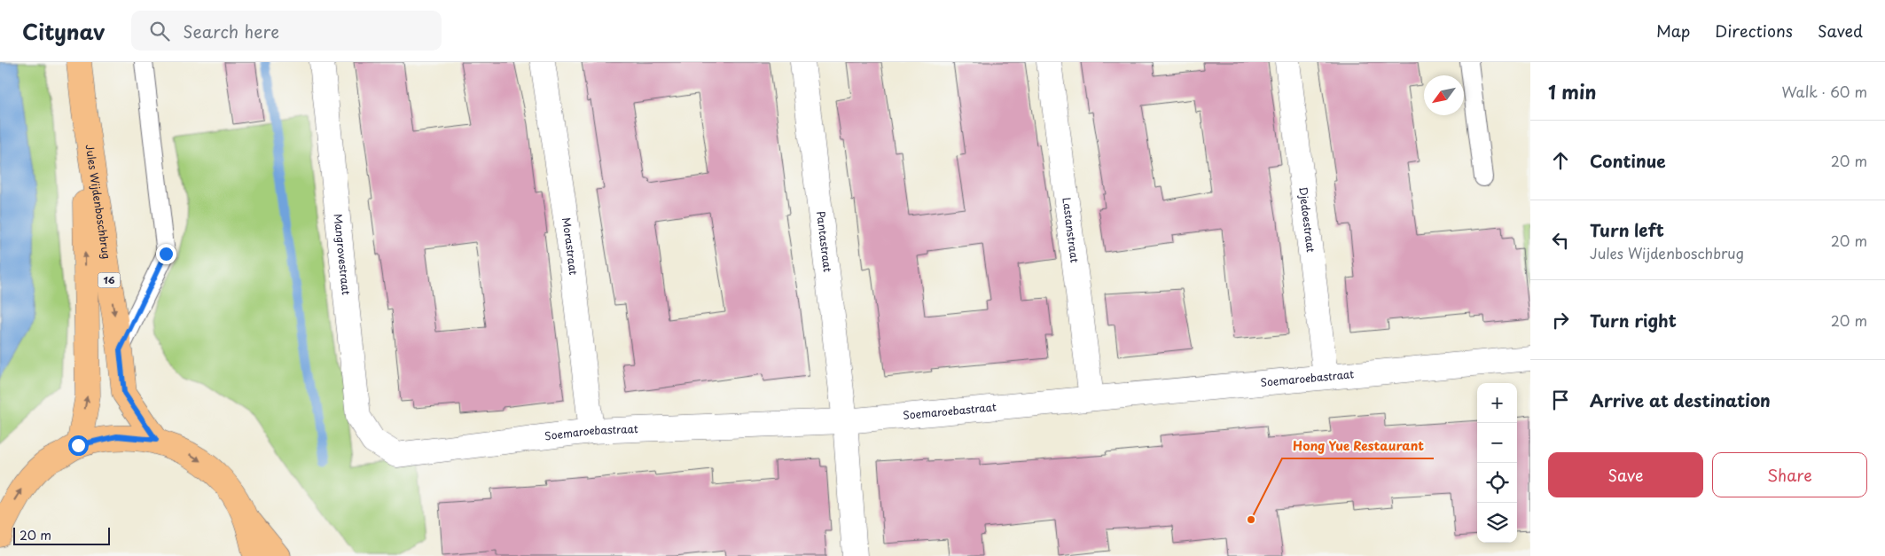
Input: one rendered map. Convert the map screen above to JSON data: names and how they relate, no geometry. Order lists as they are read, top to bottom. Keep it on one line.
{"streets":{"main road":["Jules Wijdenboschbrug","16"],"street":["Djedoestraat","Lastanstraat","Pantastraat","Morastraat","Mangrovestraat","Soemaroebastraat"]},"crossings":[["Djedoestraat","Soemaroebastraat"],["Lastanstraat","Soemaroebastraat"],["Pantastraat","Soemaroebastraat"],["Morastraat","Soemaroebastraat"],["Mangrovestraat","Soemaroebastraat"]],"places":["Hong Yue Restaurant"],"scale_bar":"20 m","north":"bottom left","page":{"header":"Citynav","search":"Search here","nav":["Map","Directions","Saved"],"heading":["1 min","Walk · 60 m"],"list":[["Continue","20 m"],["Turn left","Jules Wijdenboschbrug","20 m"],["Turn right","20 m"],"Arrive at destination"],"map_buttons":["+","−"],"buttons":["Save","Share"],"scale":"20 m"}}
